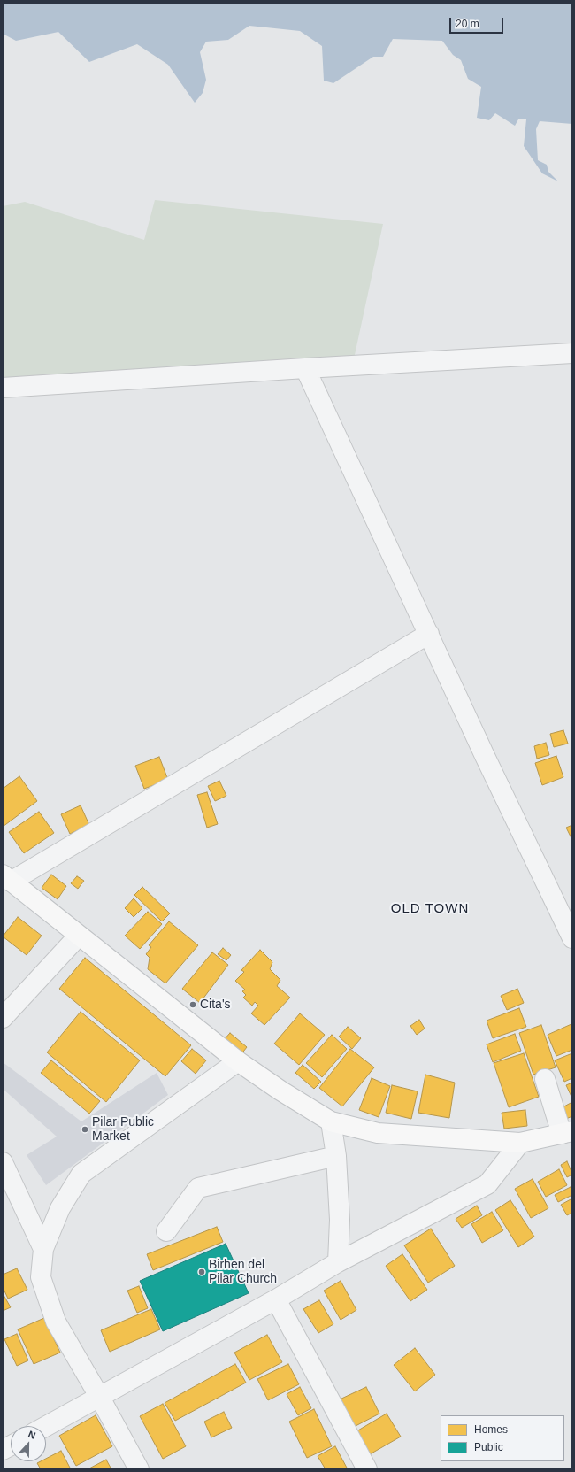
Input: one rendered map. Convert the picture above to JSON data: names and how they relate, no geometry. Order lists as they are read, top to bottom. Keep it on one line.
{"districts":["OLD TOWN"],"places":["Cita's","Pilar Public Market","Birhen del Pilar Church"],"legend":["Homes","Public"],"scale_bar":"20 m","north":"top"}
